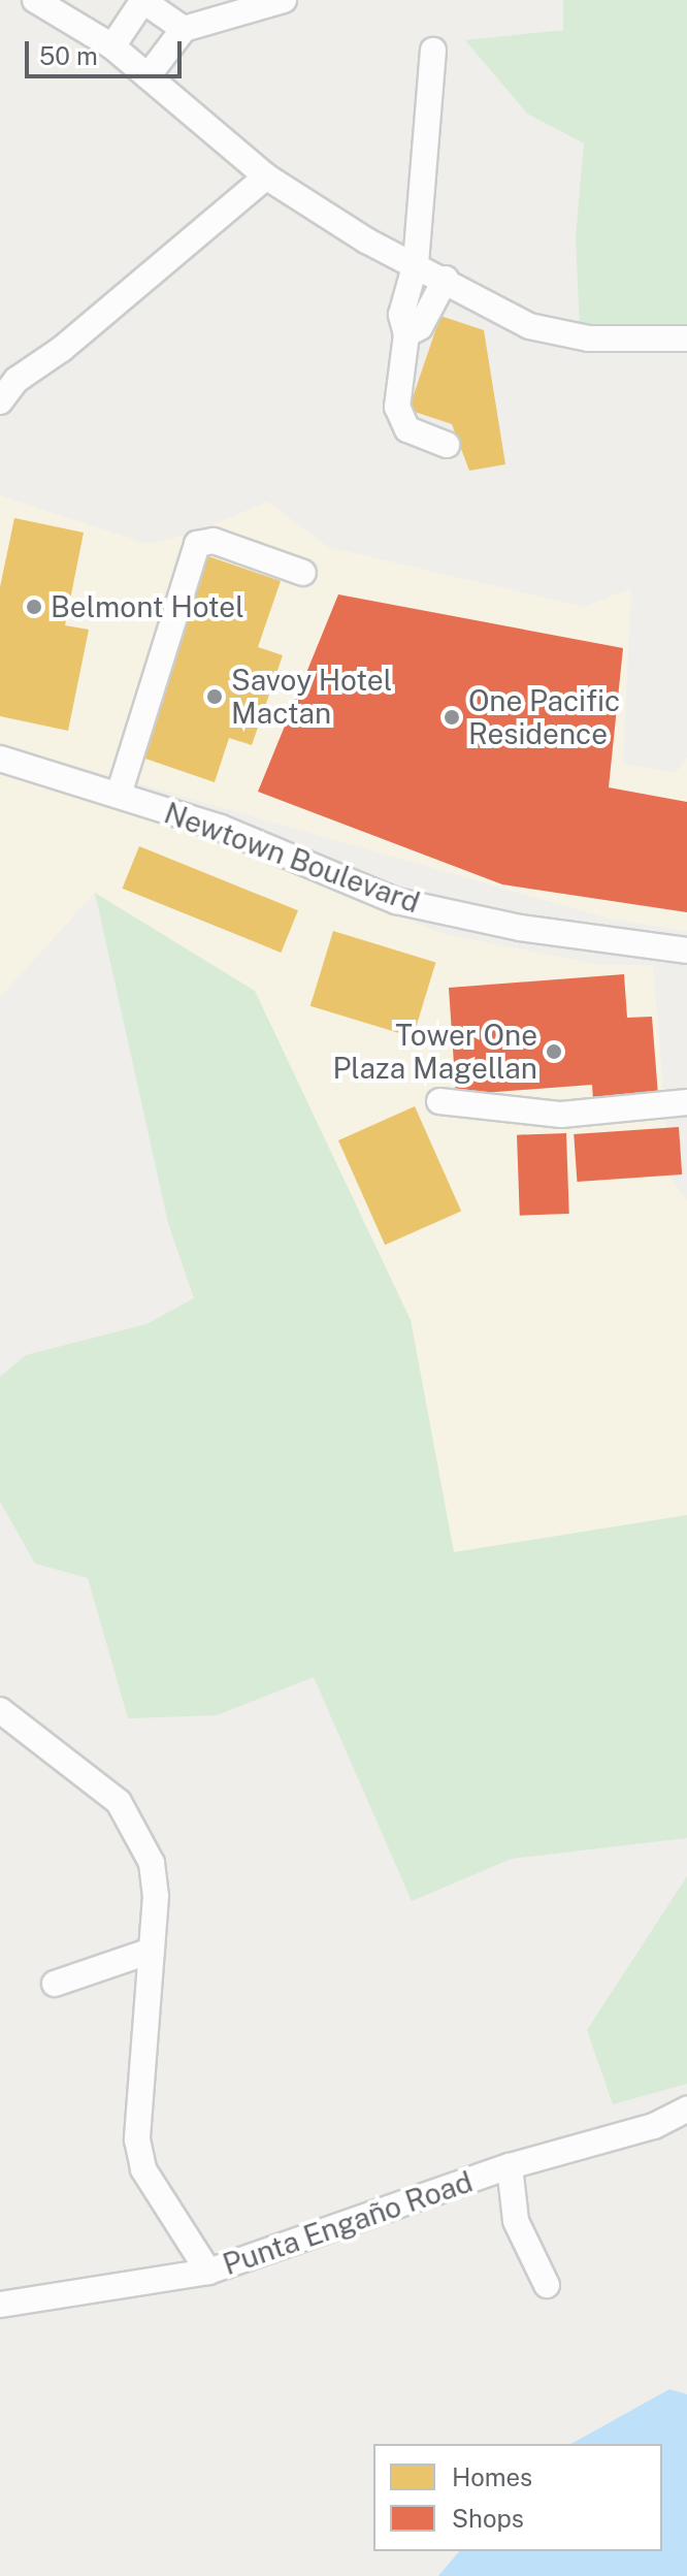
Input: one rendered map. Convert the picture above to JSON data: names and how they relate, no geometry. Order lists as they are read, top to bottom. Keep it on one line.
{"streets":{"street":["Newtown Boulevard","Punta Engaño Road"]},"places":["Belmont Hotel","Savoy Hotel Mactan","One Pacific Residence","Tower One Plaza Magellan"],"legend":["Homes","Shops"],"scale_bar":"50 m"}
